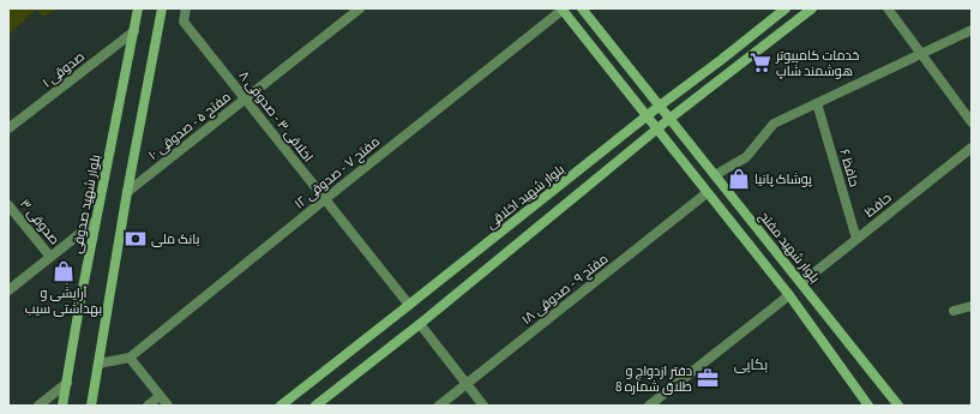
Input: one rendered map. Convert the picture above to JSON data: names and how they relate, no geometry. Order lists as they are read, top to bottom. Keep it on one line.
{"streets":{"main road":["بلوار شهید اخلاقی","بلوار شهید صدوقی","بلوار شهید مفتح"],"street":["صدوقی ۱","اخلاقی ۳ - صدوقی ۸","مفتح ۵ - صدوقی ۱۰","حافظ ۶","مفتح ۷ - صدوقی ۱۲","حافظ","صدوقی ۳","مفتح ۹ - صدوقی ۱۸"]},"crossings":[["صدوقی ۱","بلوار شهید صدوقی"],["اخلاقی ۳ - صدوقی ۸","مفتح ۵ - صدوقی ۱۰"],["اخلاقی ۳ - صدوقی ۸","مفتح ۷ - صدوقی ۱۲"],["اخلاقی ۳ - صدوقی ۸","بلوار شهید اخلاقی"],["حافظ ۶","حافظ"],["بلوار شهید اخلاقی","بلوار شهید مفتح"],["حافظ","بلوار شهید مفتح"]],"districts":["بکایی"],"places":{"supermarket":["خدمات کامپیوتر هوشمند شاپ"],"shop":["پوشاک پانیا","آرایشی و بهداشتی سیب"],"bank":["بانک ملی"],"office":["دفتر ازدواج و طلاق شماره 8"]}}
